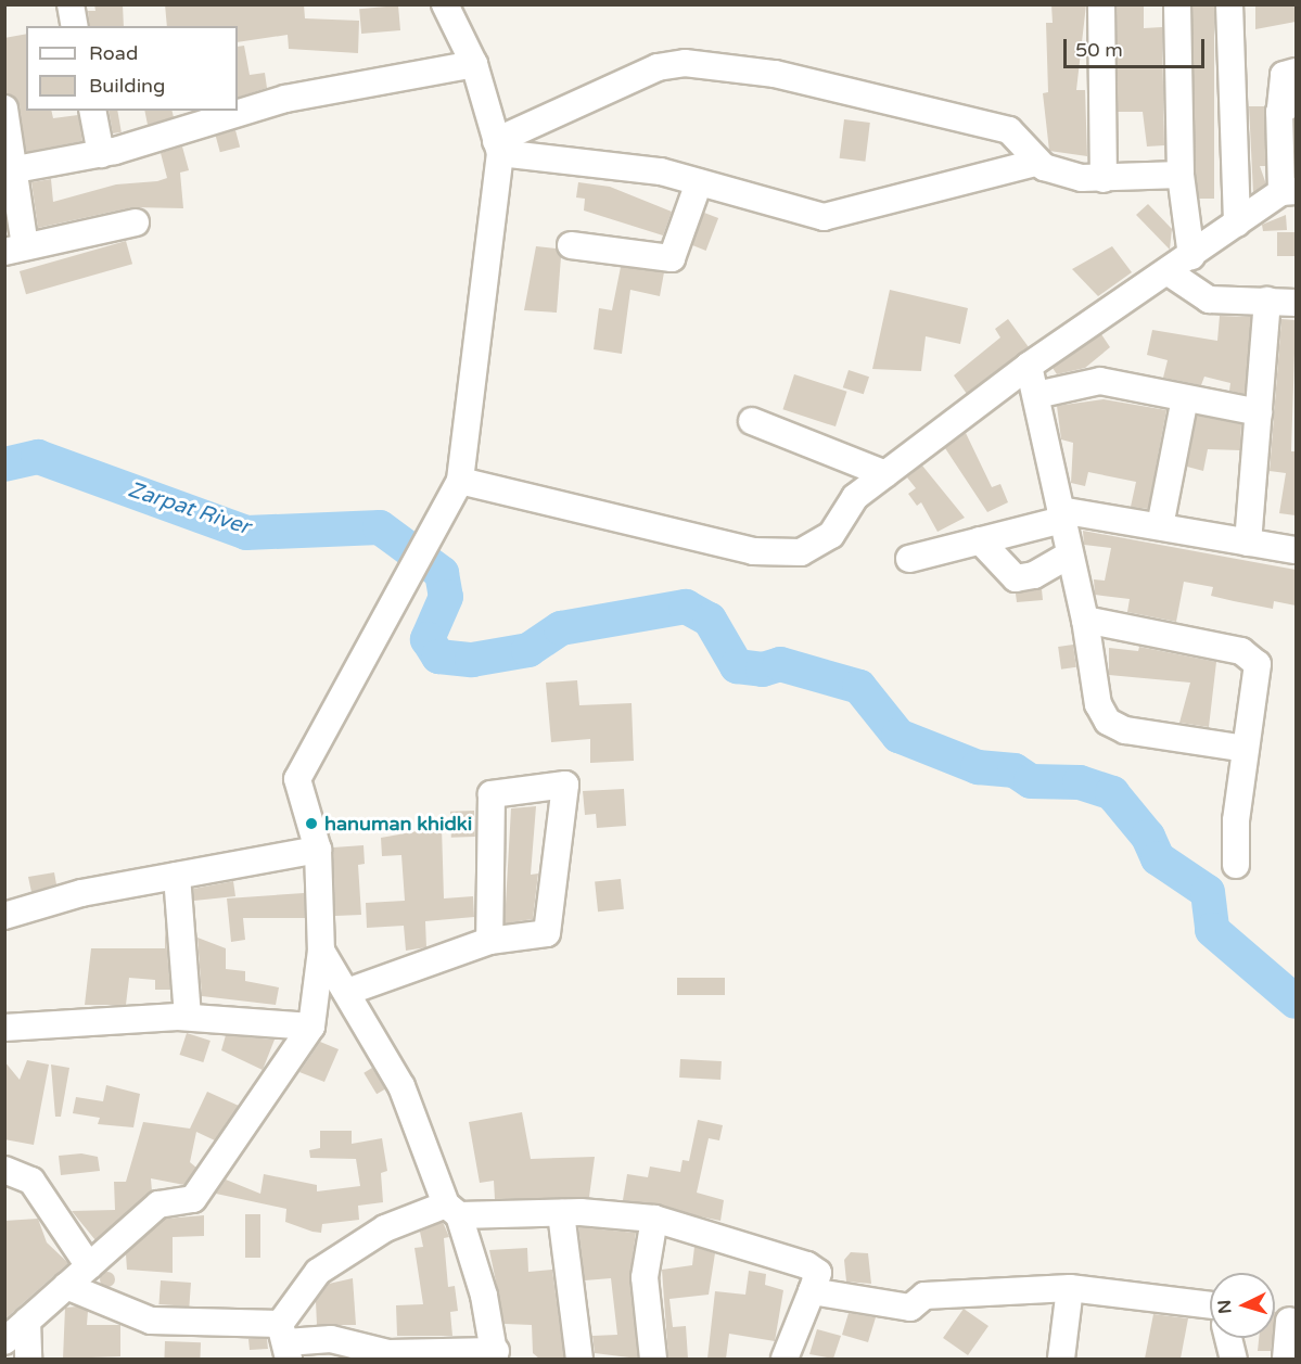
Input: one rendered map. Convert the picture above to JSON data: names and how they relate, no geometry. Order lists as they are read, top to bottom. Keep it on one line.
{"water":["Zarpat River"],"places":["hanuman khidki"],"legend":["Road","Building"],"scale_bar":"50 m","north":"left"}
